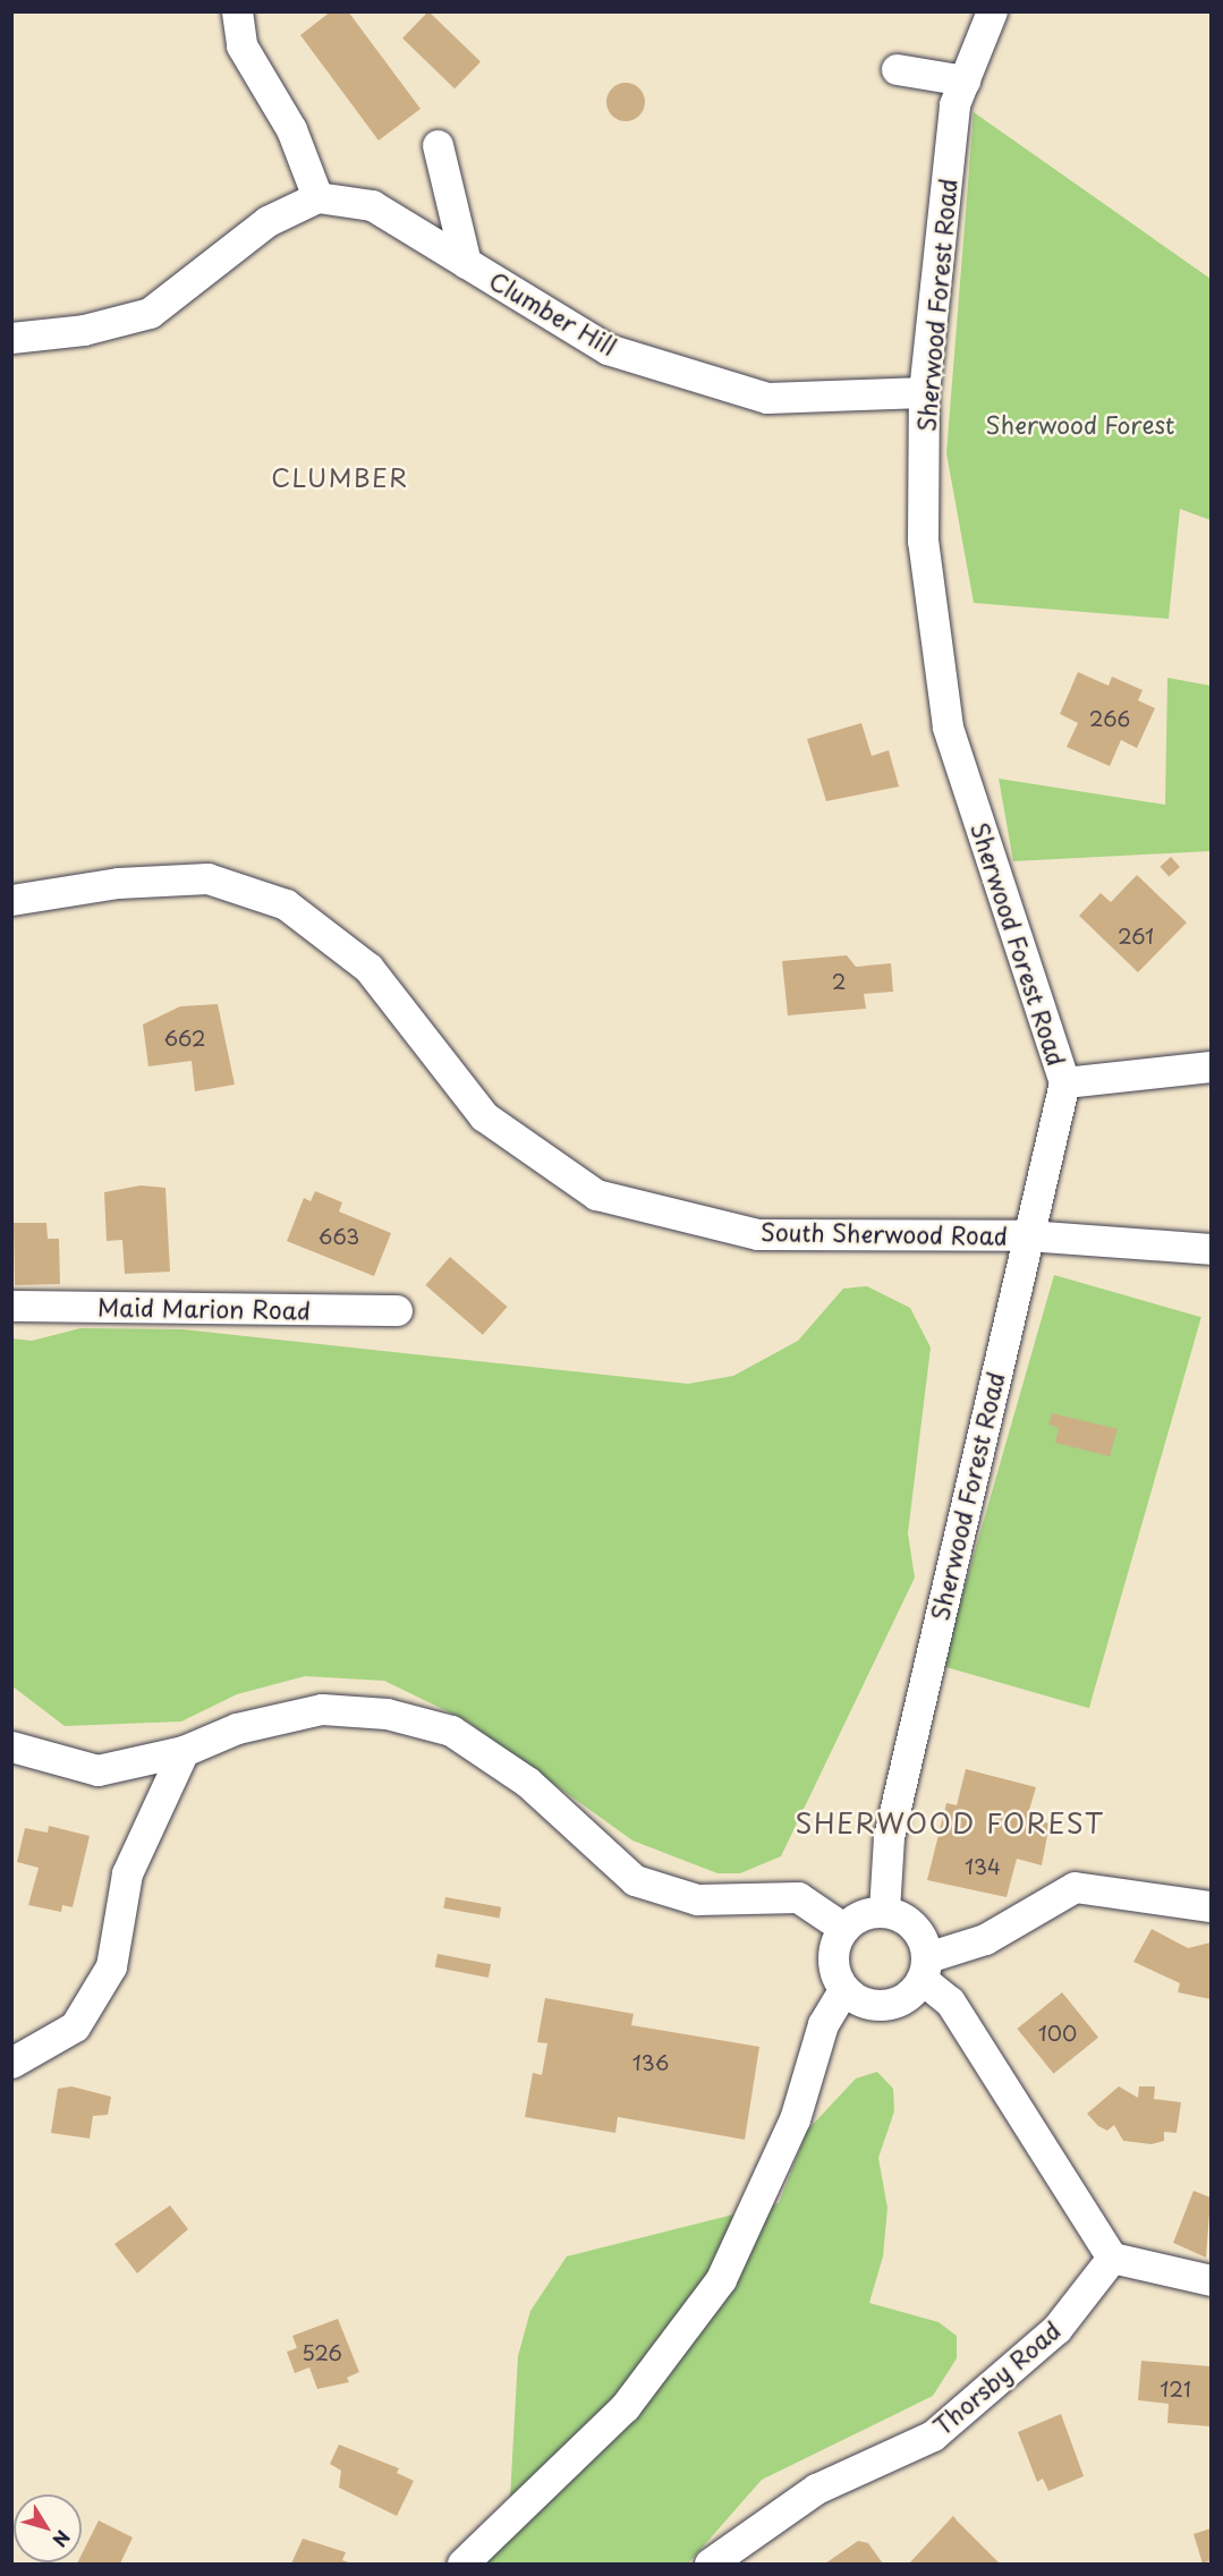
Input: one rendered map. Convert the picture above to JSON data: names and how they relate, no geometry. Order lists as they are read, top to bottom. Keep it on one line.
{"streets":{"street":["Sherwood Forest Road","Clumber Hill","South Sherwood Road","Maid Marion Road","Thorsby Road"]},"crossings":[["Sherwood Forest Road","Clumber Hill"],["Sherwood Forest Road","South Sherwood Road"]],"districts":["CLUMBER","SHERWOOD FOREST"],"parks":["Sherwood Forest"],"house_numbers":["266","261","2","662","663","134","100","136","526","121"],"north":"bottom right"}
